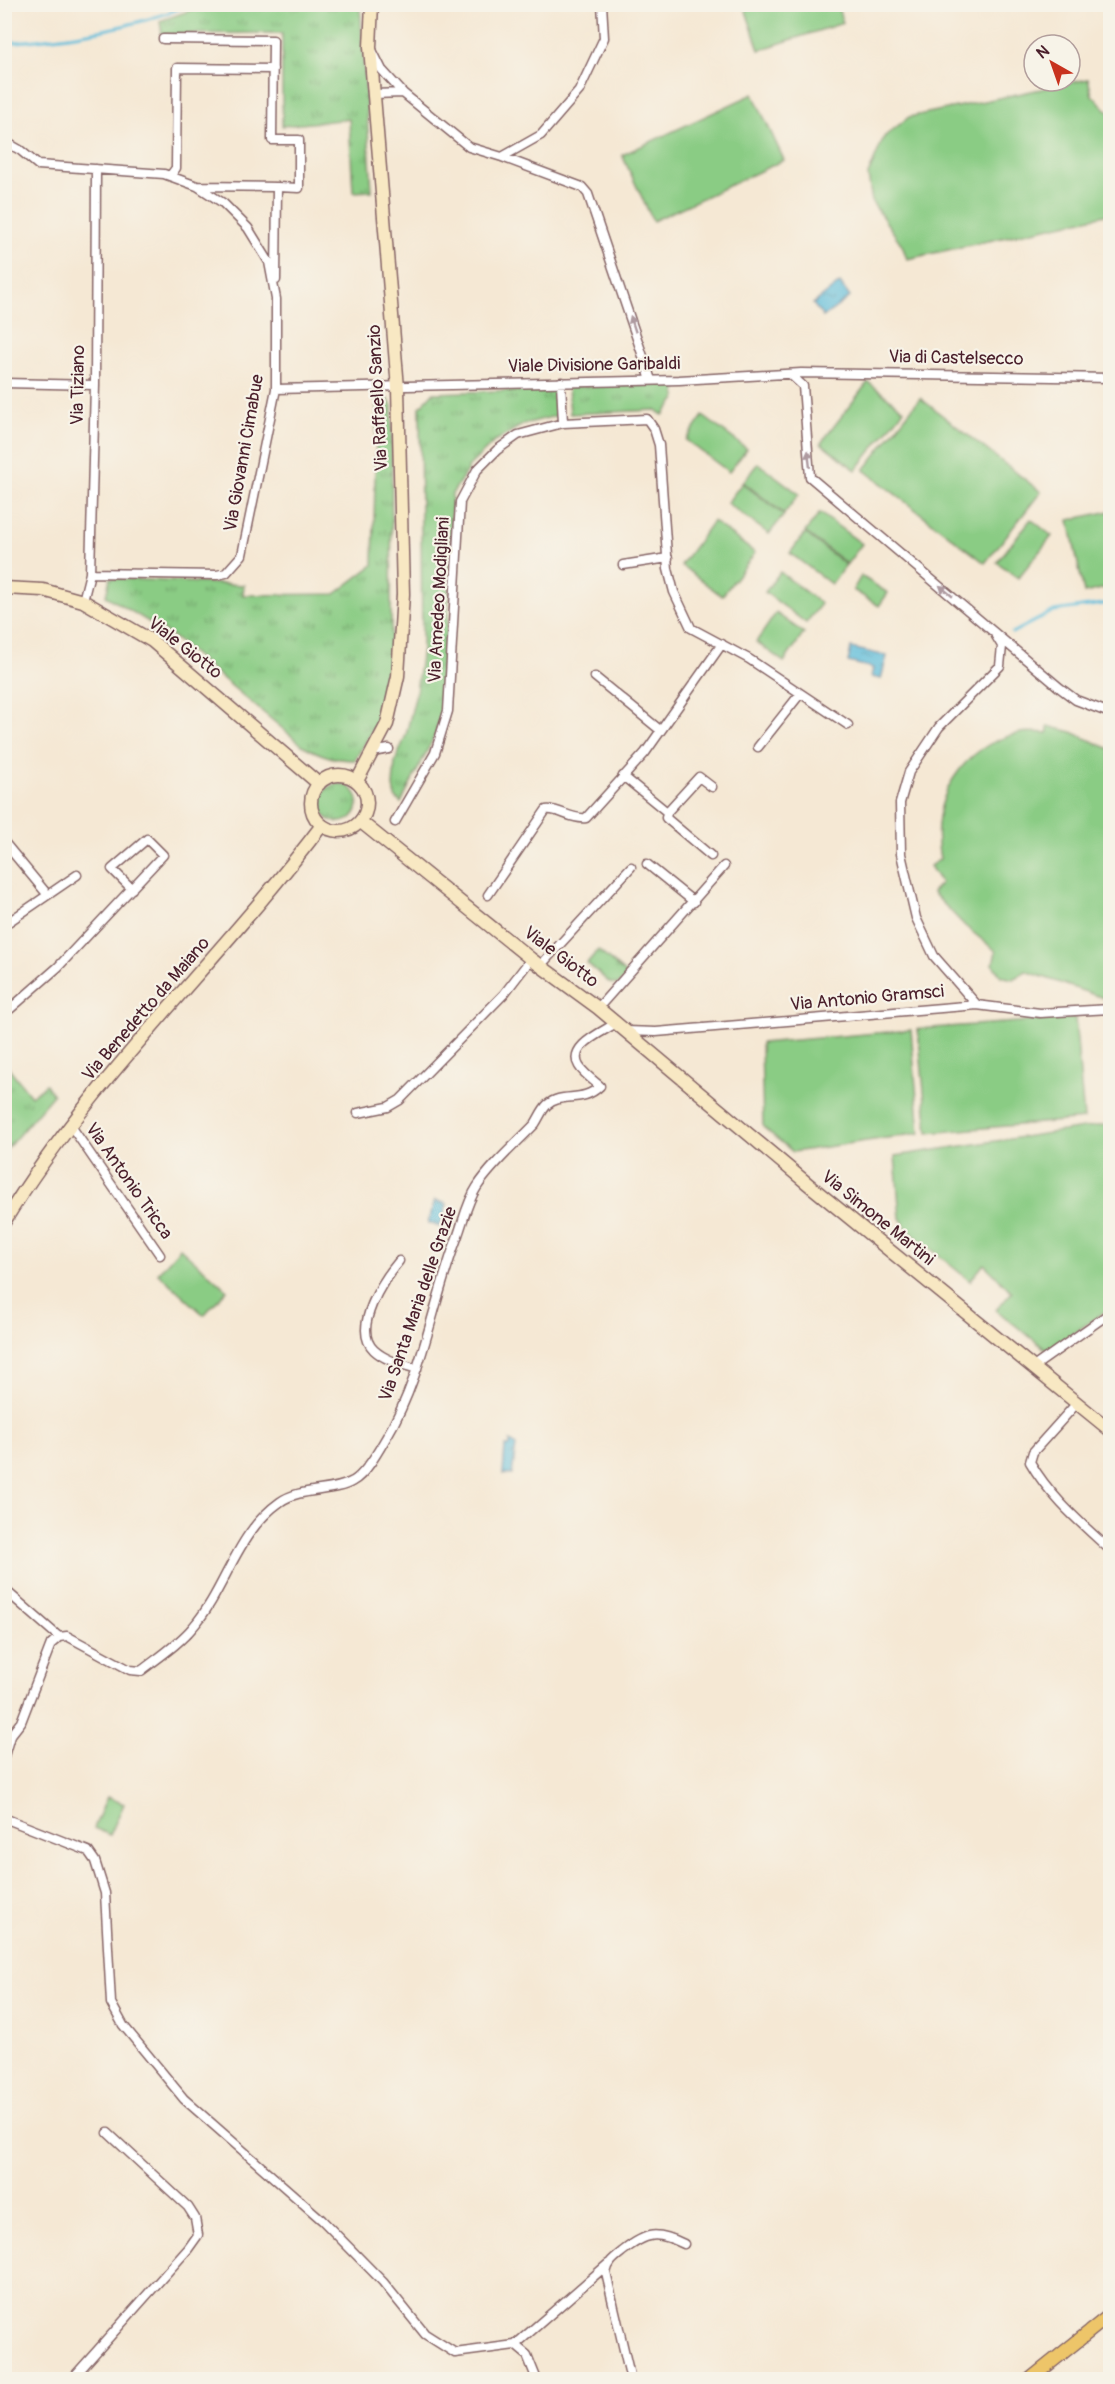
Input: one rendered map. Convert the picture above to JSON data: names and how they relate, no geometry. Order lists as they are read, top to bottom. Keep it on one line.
{"streets":{"main road":["Via Raffaello Sanzio","Viale Giotto","Via Benedetto da Maiano","Via Simone Martini"],"street":["Via di Castelsecco","Viale Divisione Garibaldi","Via Tiziano","Via Giovanni Cimabue","Via Amedeo Modigliani","Via Antonio Gramsci","Via Antonio Tricca","Via Santa Maria delle Grazie"]},"crossings":[["Via di Castelsecco","Viale Divisione Garibaldi"],["Viale Divisione Garibaldi","Via Raffaello Sanzio"],["Viale Divisione Garibaldi","Via Giovanni Cimabue"],["Via Tiziano","Via Giovanni Cimabue"],["Via Tiziano","Viale Giotto"],["Via Raffaello Sanzio","Viale Giotto"],["Via Raffaello Sanzio","Via Benedetto da Maiano"],["Viale Giotto","Via Antonio Gramsci"],["Viale Giotto","Via Benedetto da Maiano"],["Viale Giotto","Via Simone Martini"],["Viale Giotto","Via Santa Maria delle Grazie"],["Via Antonio Gramsci","Via Simone Martini"],["Via Benedetto da Maiano","Via Antonio Tricca"]],"north":"top left"}
